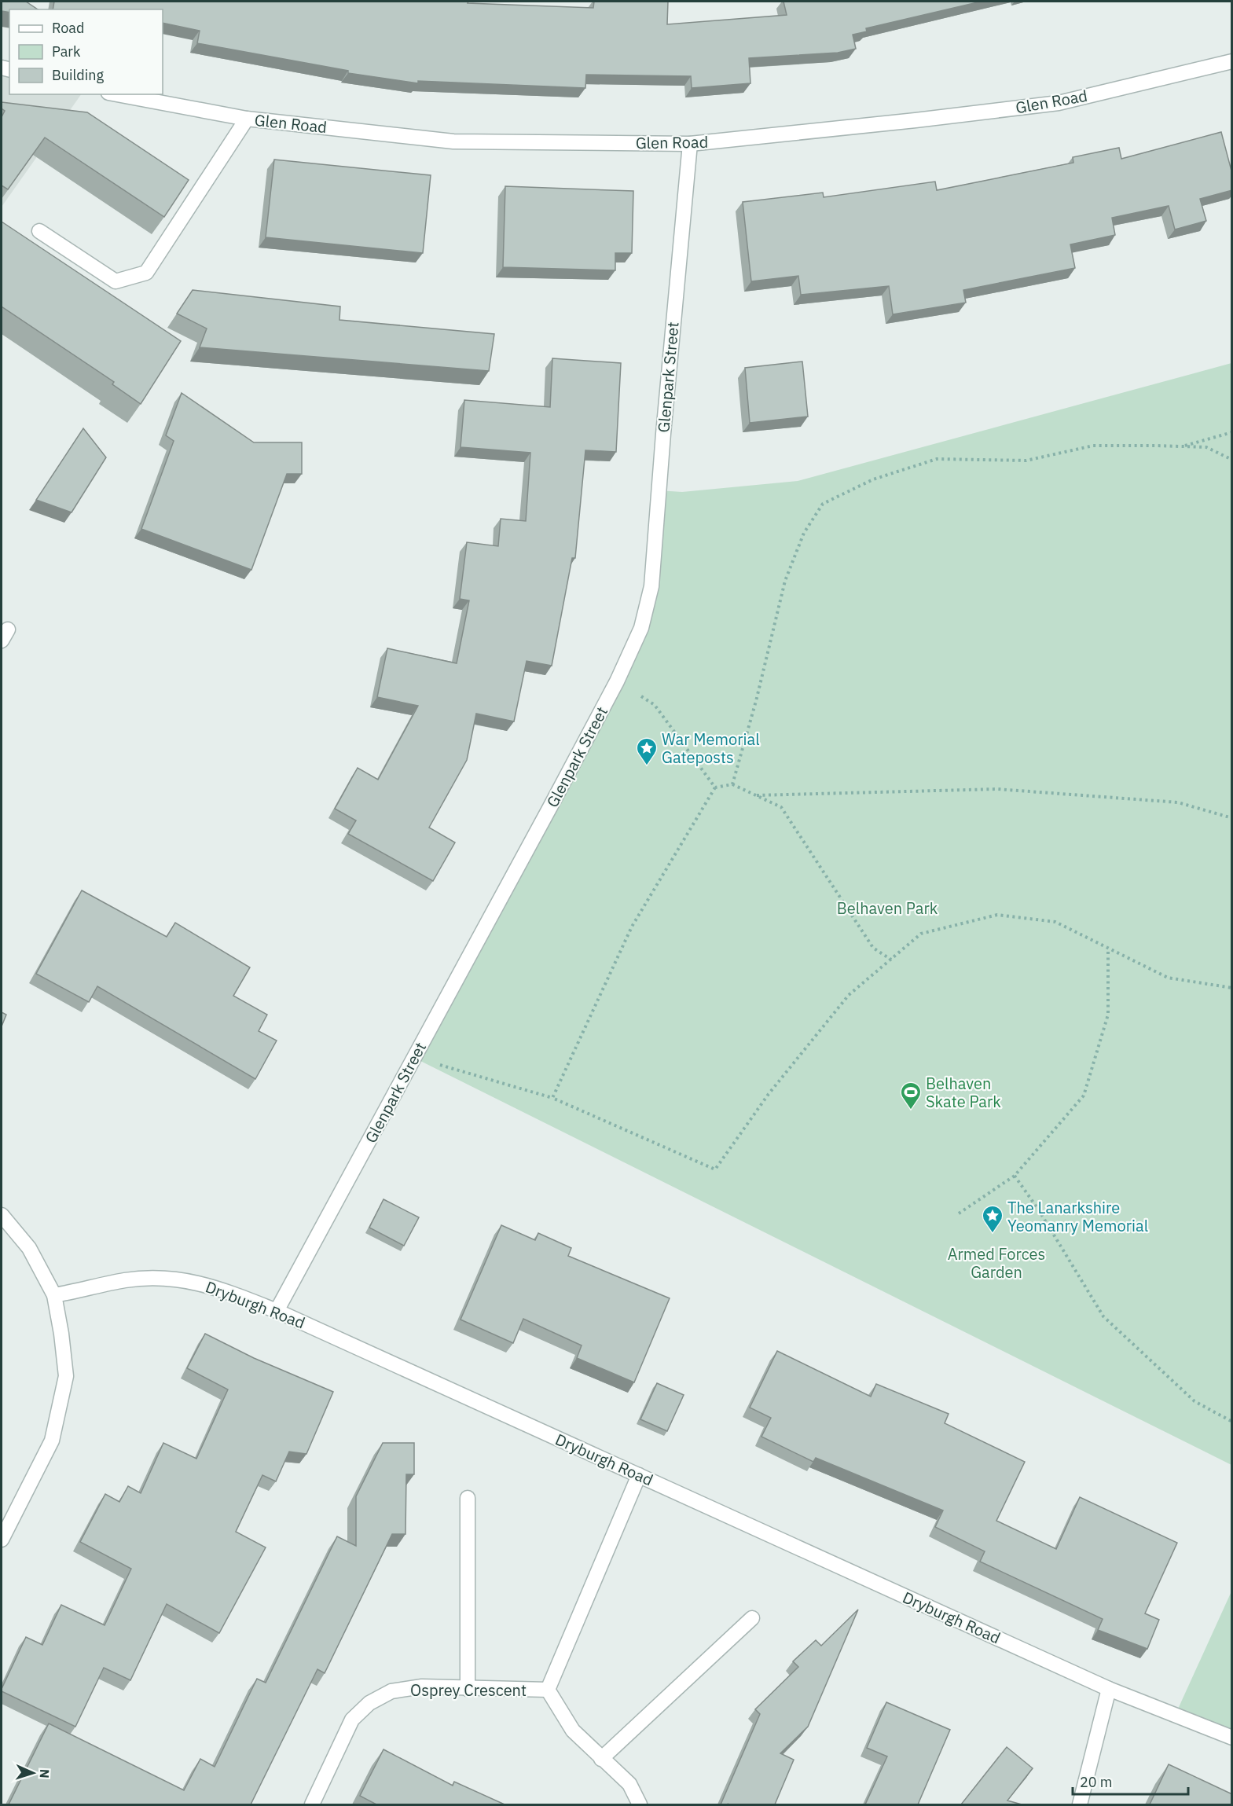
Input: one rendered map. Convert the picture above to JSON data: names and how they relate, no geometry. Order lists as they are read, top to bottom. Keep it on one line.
{"streets":{"street":["Glen Road","Glenpark Street","Dryburgh Road","Osprey Crescent"]},"crossings":[["Glen Road","Glenpark Street"],["Glenpark Street","Dryburgh Road"],["Dryburgh Road","Osprey Crescent"]],"parks":["Belhaven Park","Armed Forces Garden"],"places":{"place":["War Memorial Gateposts","The Lanarkshire Yeomanry Memorial"],"sports":["Belhaven Skate Park"]},"legend":["Road","Park","Building"],"scale_bar":"20 m","north":"right"}
